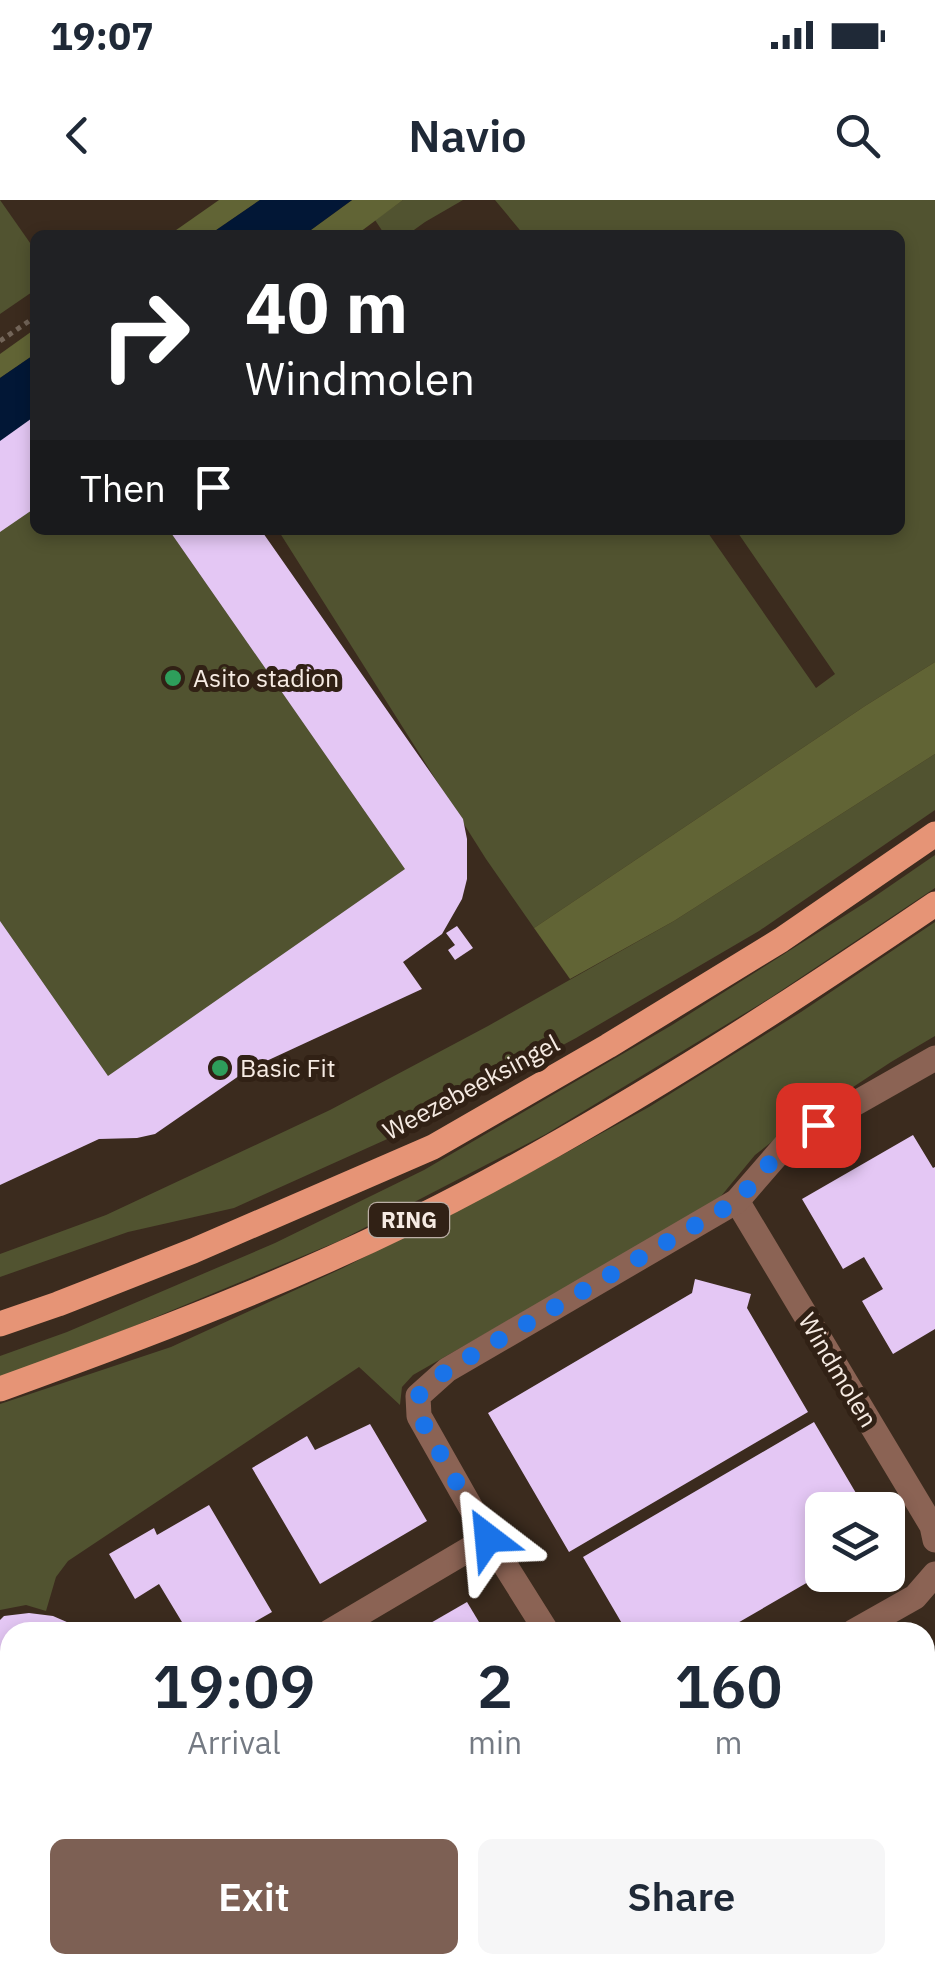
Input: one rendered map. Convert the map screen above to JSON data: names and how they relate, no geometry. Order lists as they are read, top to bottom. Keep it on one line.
{"streets":{"main road":["Weezebeeksingel","RING"],"street":["Windmolen"]},"places":["Asito stadion","Basic Fit"],"page":{"status":"19:07","header":"Navio","turn":["40 m","Windmolen"],"then":"Then","eta":["19:09","Arrival","2","min","160","m"],"buttons":["Exit","Share"]}}
